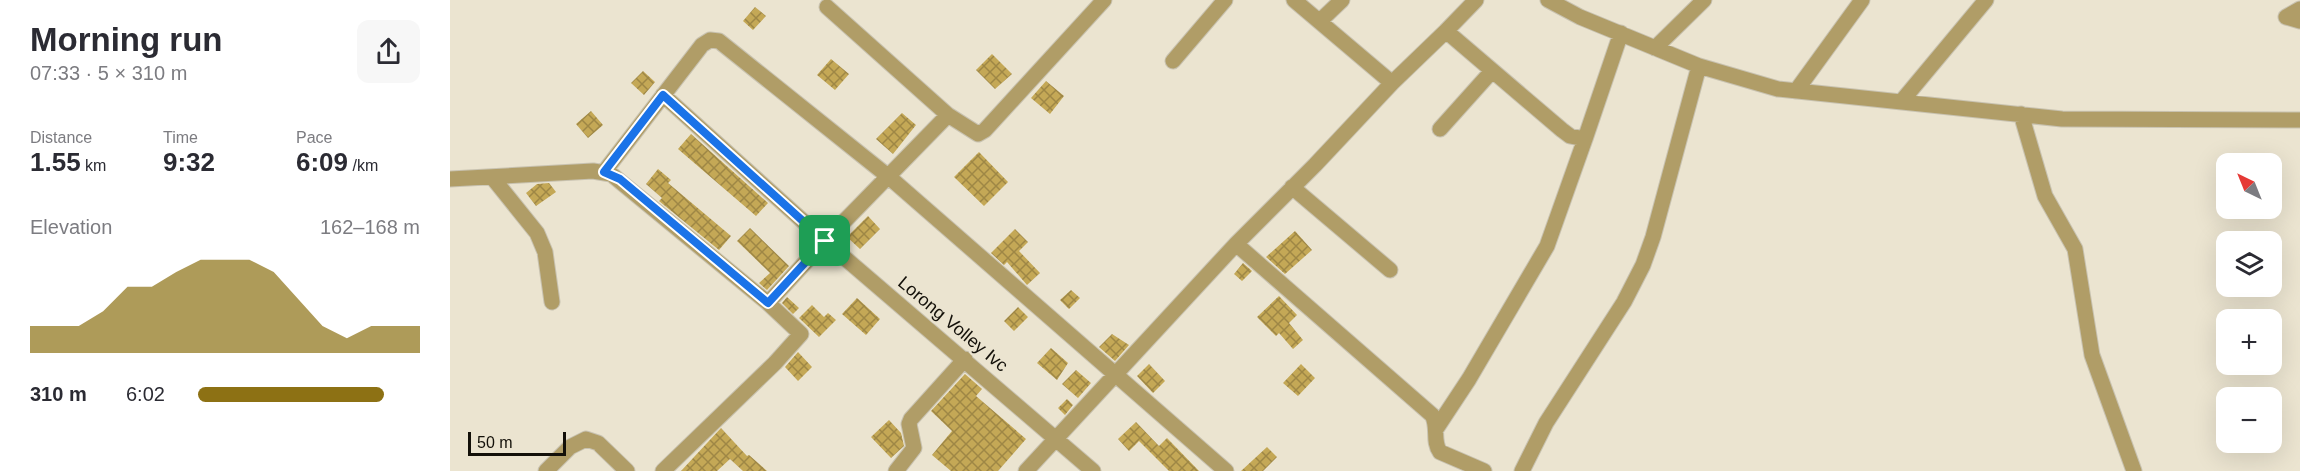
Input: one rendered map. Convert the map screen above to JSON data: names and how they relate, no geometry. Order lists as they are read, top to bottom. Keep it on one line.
{"streets":{"street":["Lorong Volley Ivc"]},"scale_bar":"50 m","north":"top left","page":{"heading":["Morning run","07:33 · 5 × 310 m"],"stats":[["Distance","1.55 km"],["Time","9:32"],["Pace","6:09 /km"]],"map_buttons":["+","−"],"chart":["Elevation","162–168 m"],"list":[{"name":"310 m","note":"6:02"}],"scale":"50 m"}}
